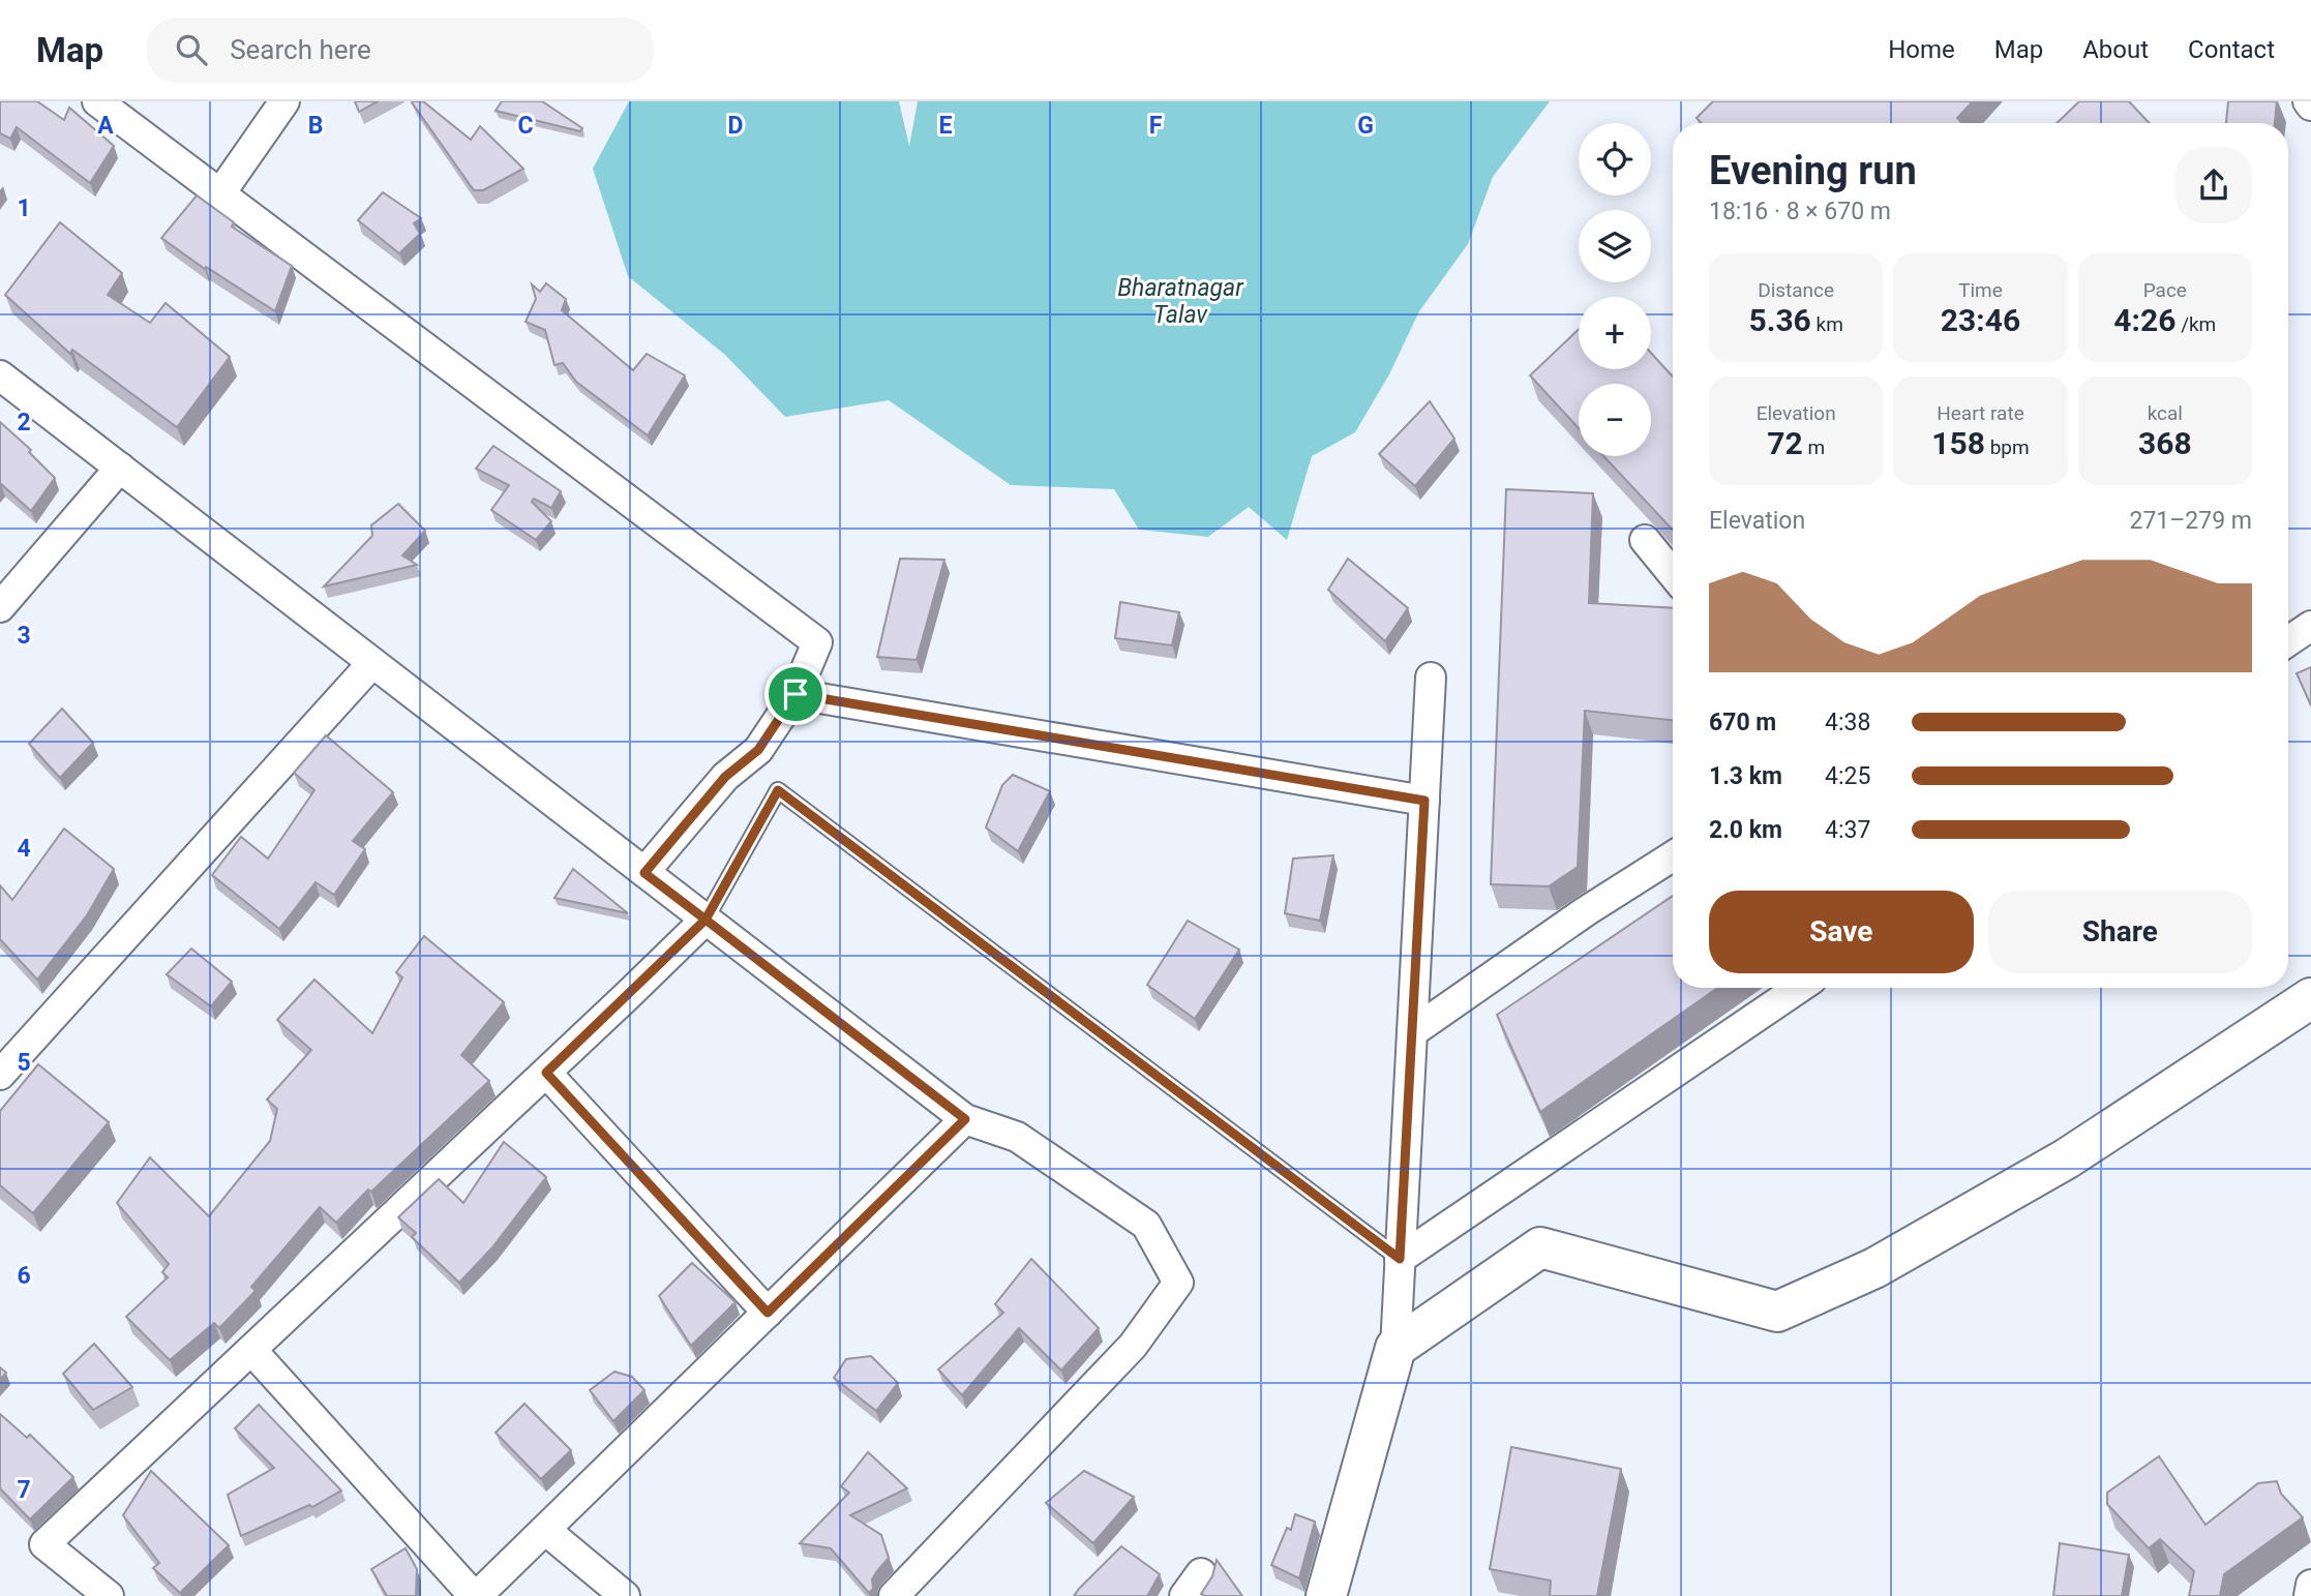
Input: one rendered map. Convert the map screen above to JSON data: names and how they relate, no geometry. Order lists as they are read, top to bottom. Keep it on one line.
{"water":["Bharatnagar Talav"],"page":{"header":"Map","search":"Search here","nav":["Home","Map","About","Contact"],"map_buttons":["+","−"],"heading":["Evening run","18:16 · 8 × 670 m"],"stats":[["Distance","5.36 km"],["Time","23:46"],["Pace","4:26 /km"],["Elevation","72 m"],["Heart rate","158 bpm"],["kcal","368"]],"chart":["Elevation","271–279 m"],"list":[{"name":"670 m","note":"4:38"},{"name":"1.3 km","note":"4:25"},{"name":"2.0 km","note":"4:37"}],"buttons":["Save","Share"]},"grid":{"columns":["A","B","C","D","E","F","G"],"rows":["1","2","3","4","5","6","7"]}}
